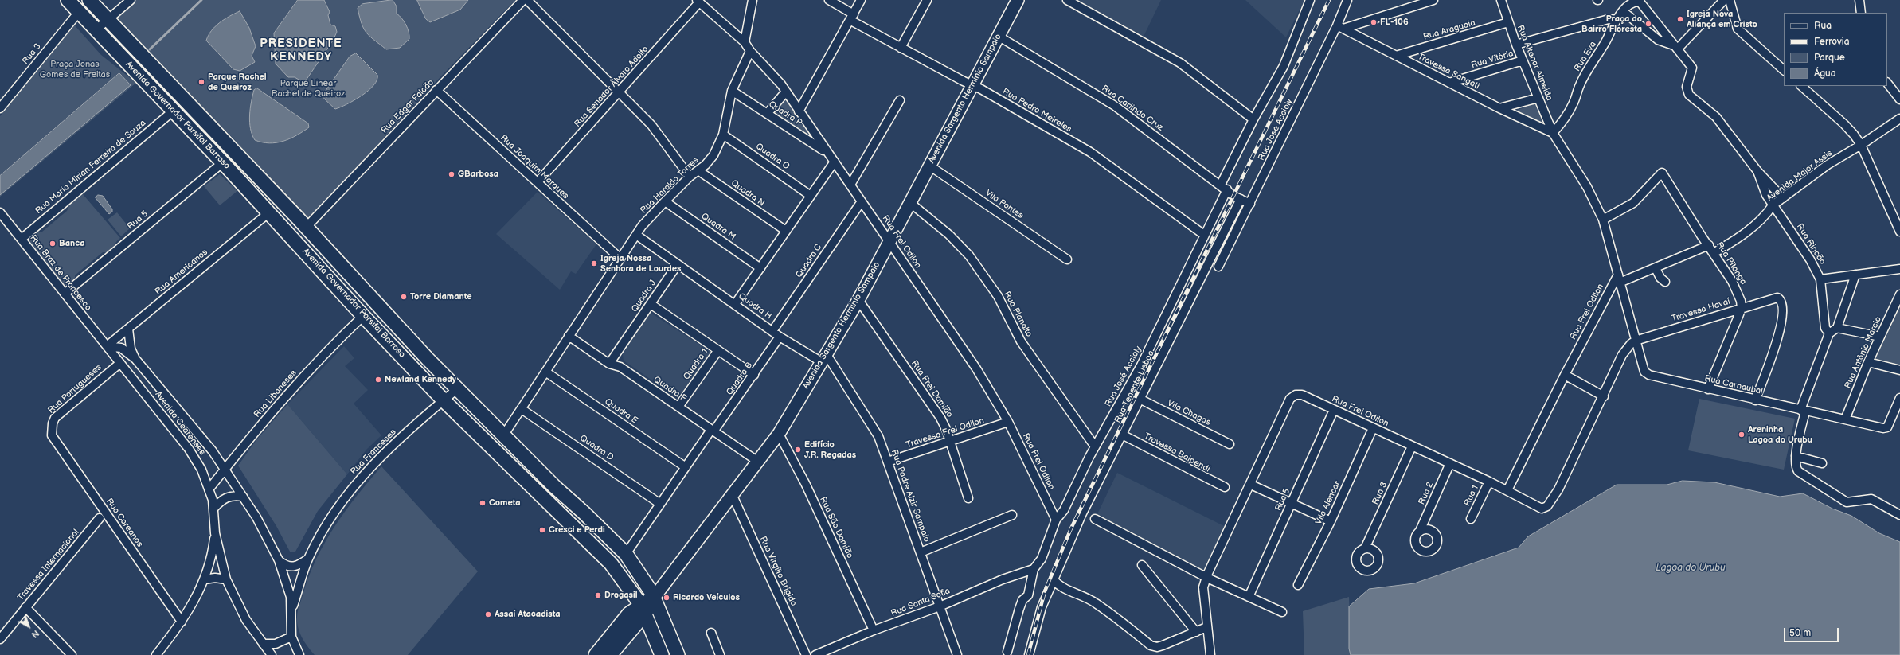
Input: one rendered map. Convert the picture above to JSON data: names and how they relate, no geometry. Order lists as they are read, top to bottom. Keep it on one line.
{"streets":{"main road":["Avenida Sargento Hermínio Sampaio","Avenida Governador Parsifal Barroso"],"street":["Rua Araguaia","Rua 3","Rua Eva","Rua Vitória","Rua Altenor Almeida","Travessa Sangati","Rua Senador Álvaro Adolfo","Rua Edgar Falcão","Rua Carlindo Cruz","Rua Pedro Meireles","Quadra P","Rua José Accioly","Quadra O","Rua Maria Mirian Ferreira de Souza","Rua Joaquim Marques","Avenida Major Assis","Rua Haroldo Torres","Quadra N","Vila Pontes","Rua 5","Quadra M","Rua Frei Odilon","Rua Rincão","Quadra C","Rua Pitanga","Rua Americanos","Rua Braz de Francesco","Quadra J","Quadra H","Travessa Havaí","Rua Planalto","Rua Antônio Marcio","Quadra 1","Quadra B","Rua Carnaubal","Rua Tenente Lisboa","Rua Portugueses","Quadra F","Rua Frei Damião","Rua Libaneses","Quadra E","Vila Chagas","Avenida Cearenses","Travessa Frei Odilon","Quadra D","Rua Franceses","Travessa Baipendi","Rua 2","Rua Padre Alzir Sampaio","Rua 1","Vila Alencar","Rua Coreanos","Rua São Damião","Travessa Internacional","Rua Virgílio Brígido","Rua Santa Sofia"]},"crossings":[["Rua Araguaia","Rua Altenor Almeida"],["Rua Araguaia","Travessa Sangati"],["Rua 3","Avenida Governador Parsifal Barroso"],["Rua 3","Rua Frei Odilon"],["Rua Eva","Rua Altenor Almeida"],["Rua Eva","Travessa Sangati"],["Rua Eva","Rua Rincão"],["Rua Vitória","Rua Altenor Almeida"],["Rua Vitória","Travessa Sangati"],["Rua Altenor Almeida","Travessa Sangati"],["Rua Altenor Almeida","Rua Pitanga"],["Rua Altenor Almeida","Rua Carnaubal"],["Travessa Sangati","Rua José Accioly"],["Rua Senador Álvaro Adolfo","Rua Joaquim Marques"],["Rua Senador Álvaro Adolfo","Rua Frei Odilon"],["Avenida Sargento Hermínio Sampaio","Rua Carlindo Cruz"],["Avenida Sargento Hermínio Sampaio","Rua Pedro Meireles"],["Avenida Sargento Hermínio Sampaio","Avenida Governador Parsifal Barroso"],["Avenida Sargento Hermínio Sampaio","Vila Pontes"],["Avenida Sargento Hermínio Sampaio","Rua Frei Odilon"],["Avenida Sargento Hermínio Sampaio","Quadra H"],["Avenida Sargento Hermínio Sampaio","Rua Planalto"],["Avenida Sargento Hermínio Sampaio","Quadra F"],["Avenida Sargento Hermínio Sampaio","Rua Frei Damião"],["Avenida Sargento Hermínio Sampaio","Rua Padre Alzir Sampaio"],["Avenida Sargento Hermínio Sampaio","Rua São Damião"],["Avenida Sargento Hermínio Sampaio","Rua Virgílio Brígido"],["Rua Edgar Falcão","Avenida Governador Parsifal Barroso"],["Rua Edgar Falcão","Rua Joaquim Marques"],["Rua Carlindo Cruz","Rua José Accioly"],["Rua Carlindo Cruz","Rua Tenente Lisboa"],["Rua Pedro Meireles","Rua José Accioly"],["Quadra P","Rua Haroldo Torres"],["Quadra P","Rua Frei Odilon"],["Avenida Governador Parsifal Barroso","Rua Maria Mirian Ferreira de Souza"],["Avenida Governador Parsifal Barroso","Rua Haroldo Torres"],["Avenida Governador Parsifal Barroso","Rua 5"],["Avenida Governador Parsifal Barroso","Rua Americanos"],["Avenida Governador Parsifal Barroso","Rua Libaneses"],["Avenida Governador Parsifal Barroso","Rua Franceses"],["Rua José Accioly","Rua Frei Odilon"],["Rua José Accioly","Rua Planalto"],["Rua José Accioly","Rua Santa Sofia"],["Quadra O","Rua Haroldo Torres"],["Rua Maria Mirian Ferreira de Souza","Rua Braz de Francesco"],["Rua Joaquim Marques","Rua Haroldo Torres"],["Avenida Major Assis","Rua Rincão"],["Avenida Major Assis","Rua Pitanga"],["Rua Haroldo Torres","Quadra N"],["Rua Haroldo Torres","Quadra M"],["Rua Haroldo Torres","Rua Frei Odilon"],["Rua Haroldo Torres","Quadra F"],["Rua Haroldo Torres","Quadra E"],["Rua Haroldo Torres","Quadra D"],["Rua 5","Rua Frei Odilon"],["Rua 5","Rua Braz de Francesco"],["Rua Frei Odilon","Quadra C"],["Rua Frei Odilon","Travessa Havaí"],["Rua Frei Odilon","Rua Carnaubal"],["Rua Frei Odilon","Travessa Frei Odilon"],["Rua Frei Odilon","Rua 2"],["Rua Frei Odilon","Rua 1"],["Rua Frei Odilon","Vila Alencar"],["Quadra C","Quadra H"],["Rua Pitanga","Travessa Havaí"],["Rua Pitanga","Rua Carnaubal"],["Rua Americanos","Rua Braz de Francesco"],["Rua Americanos","Avenida Cearenses"],["Rua Braz de Francesco","Avenida Cearenses"],["Quadra J","Quadra H"],["Quadra J","Quadra F"],["Quadra H","Quadra B"],["Quadra H","Rua Padre Alzir Sampaio"],["Travessa Havaí","Rua Carnaubal"],["Rua Antônio Marcio","Rua Carnaubal"],["Quadra 1","Quadra F"],["Quadra B","Quadra F"],["Rua Tenente Lisboa","Vila Chagas"],["Rua Tenente Lisboa","Travessa Baipendi"],["Rua Portugueses","Avenida Cearenses"],["Rua Portugueses","Rua Coreanos"],["Rua Frei Damião","Travessa Frei Odilon"],["Rua Libaneses","Avenida Cearenses"],["Avenida Cearenses","Rua Franceses"],["Travessa Frei Odilon","Rua Padre Alzir Sampaio"],["Rua Padre Alzir Sampaio","Rua Santa Sofia"],["Rua São Damião","Rua Santa Sofia"]],"districts":["PRESIDENTE KENNEDY"],"water":["Lagoa do Urubu"],"parks":["Praça Jonas Gomes de Freitas","Parque Linear Rachel de Queiroz"],"places":["Igreja Nova Aliança em Cristo","FL-106","Praça do Bairro Floresta","Parque Rachel de Queiroz","GBarbosa","Banca","Igreja Nossa Senhora de Lourdes","Torre Diamante","Newland Kennedy","Areninha Lagoa do Urubu","Edifício J.R. Regadas","Cometa","Cresci e Perdi","Drogasil","Ricardo Veículos","Assaí Atacadista"],"legend":["Rua","Ferrovia","Parque","Água"],"scale_bar":"50 m","north":"bottom right"}
